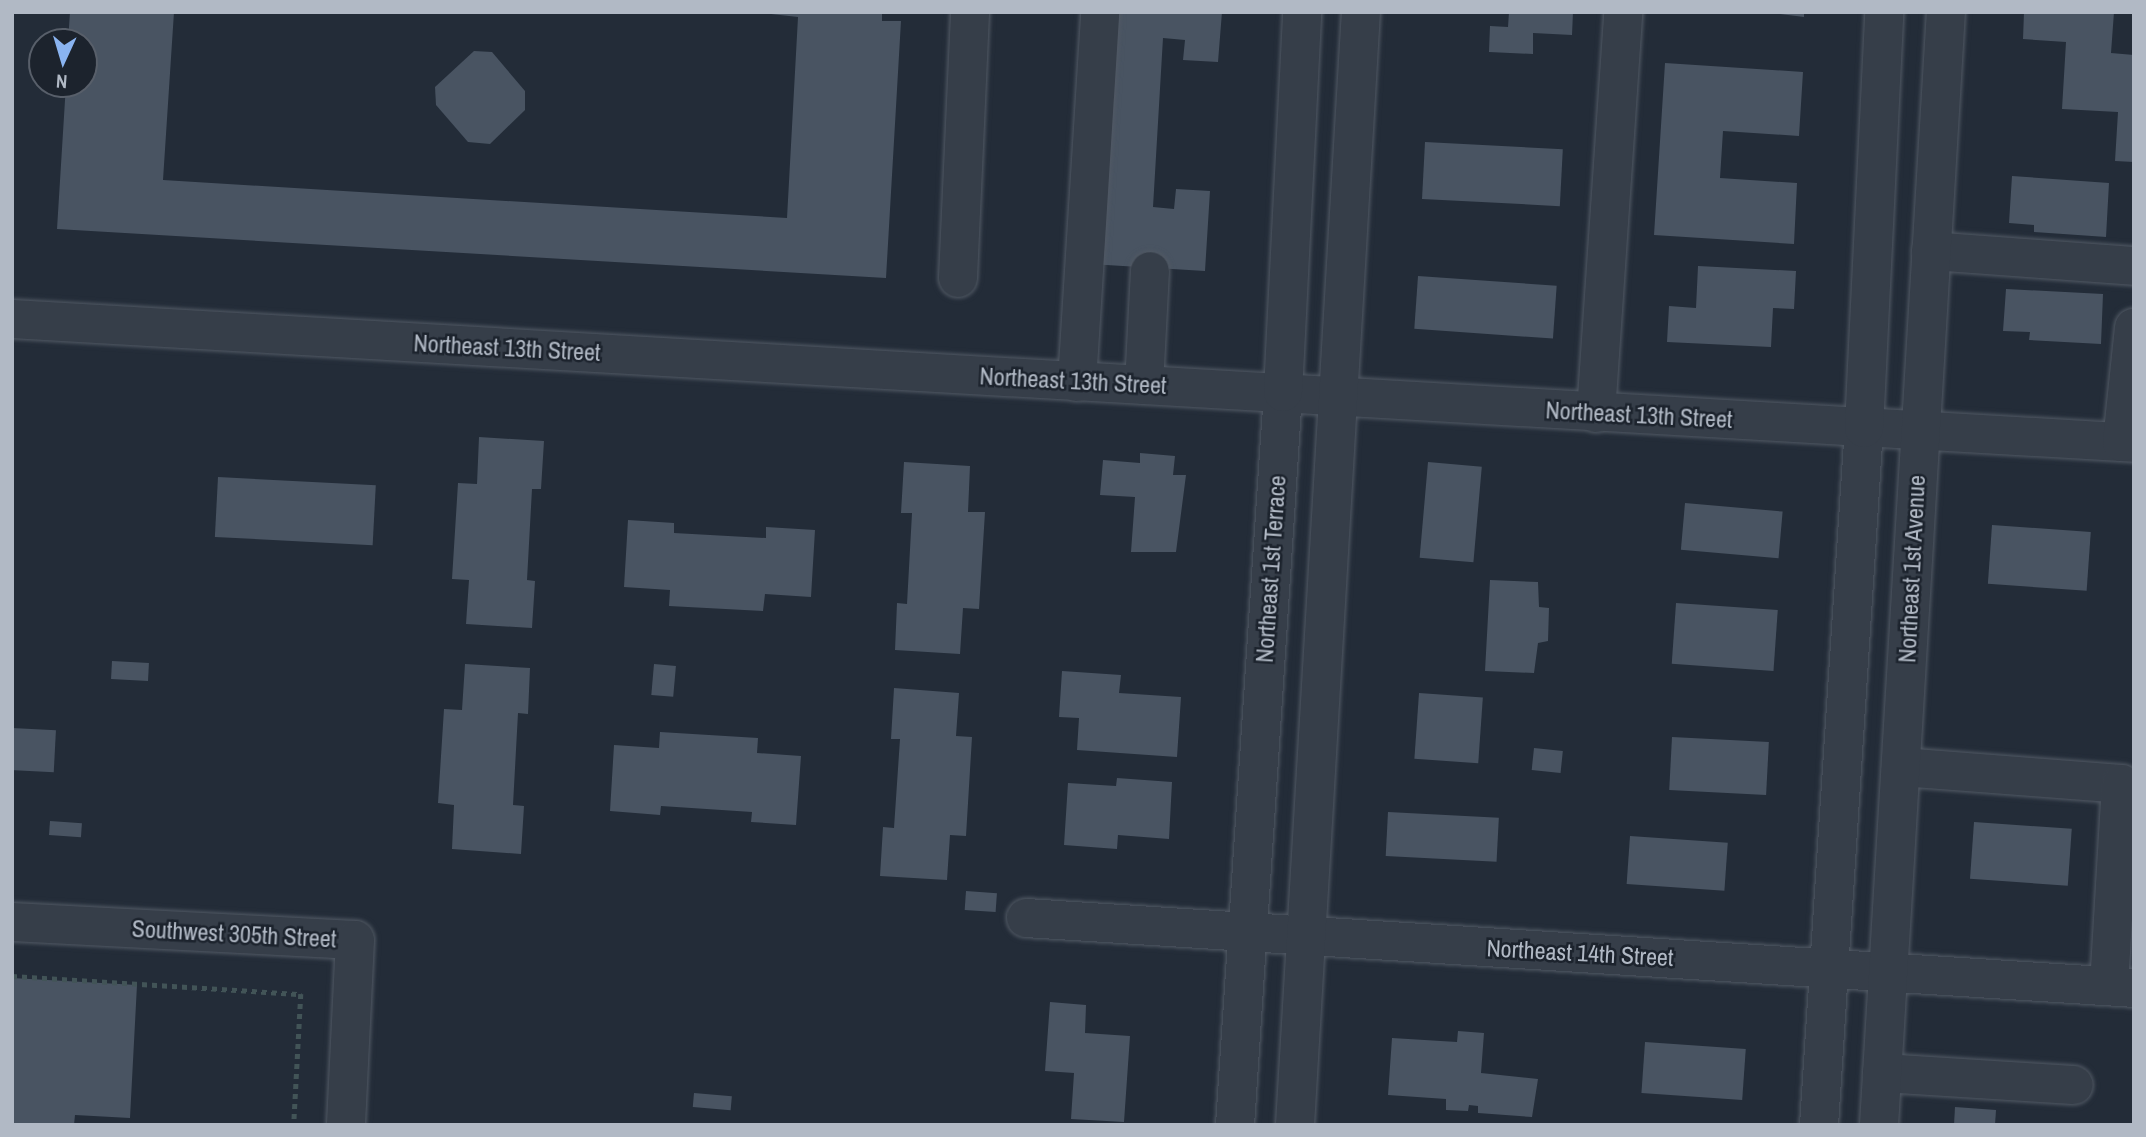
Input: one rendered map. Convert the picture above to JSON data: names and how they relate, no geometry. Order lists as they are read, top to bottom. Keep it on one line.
{"streets":{"street":["Northeast 13th Street","Northeast 1st Terrace","Northeast 1st Avenue","Southwest 305th Street","Northeast 14th Street"]},"crossings":[["Northeast 13th Street","Northeast 1st Terrace"],["Northeast 13th Street","Northeast 1st Avenue"],["Northeast 1st Terrace","Northeast 14th Street"],["Northeast 1st Avenue","Northeast 14th Street"]],"north":"bottom"}
